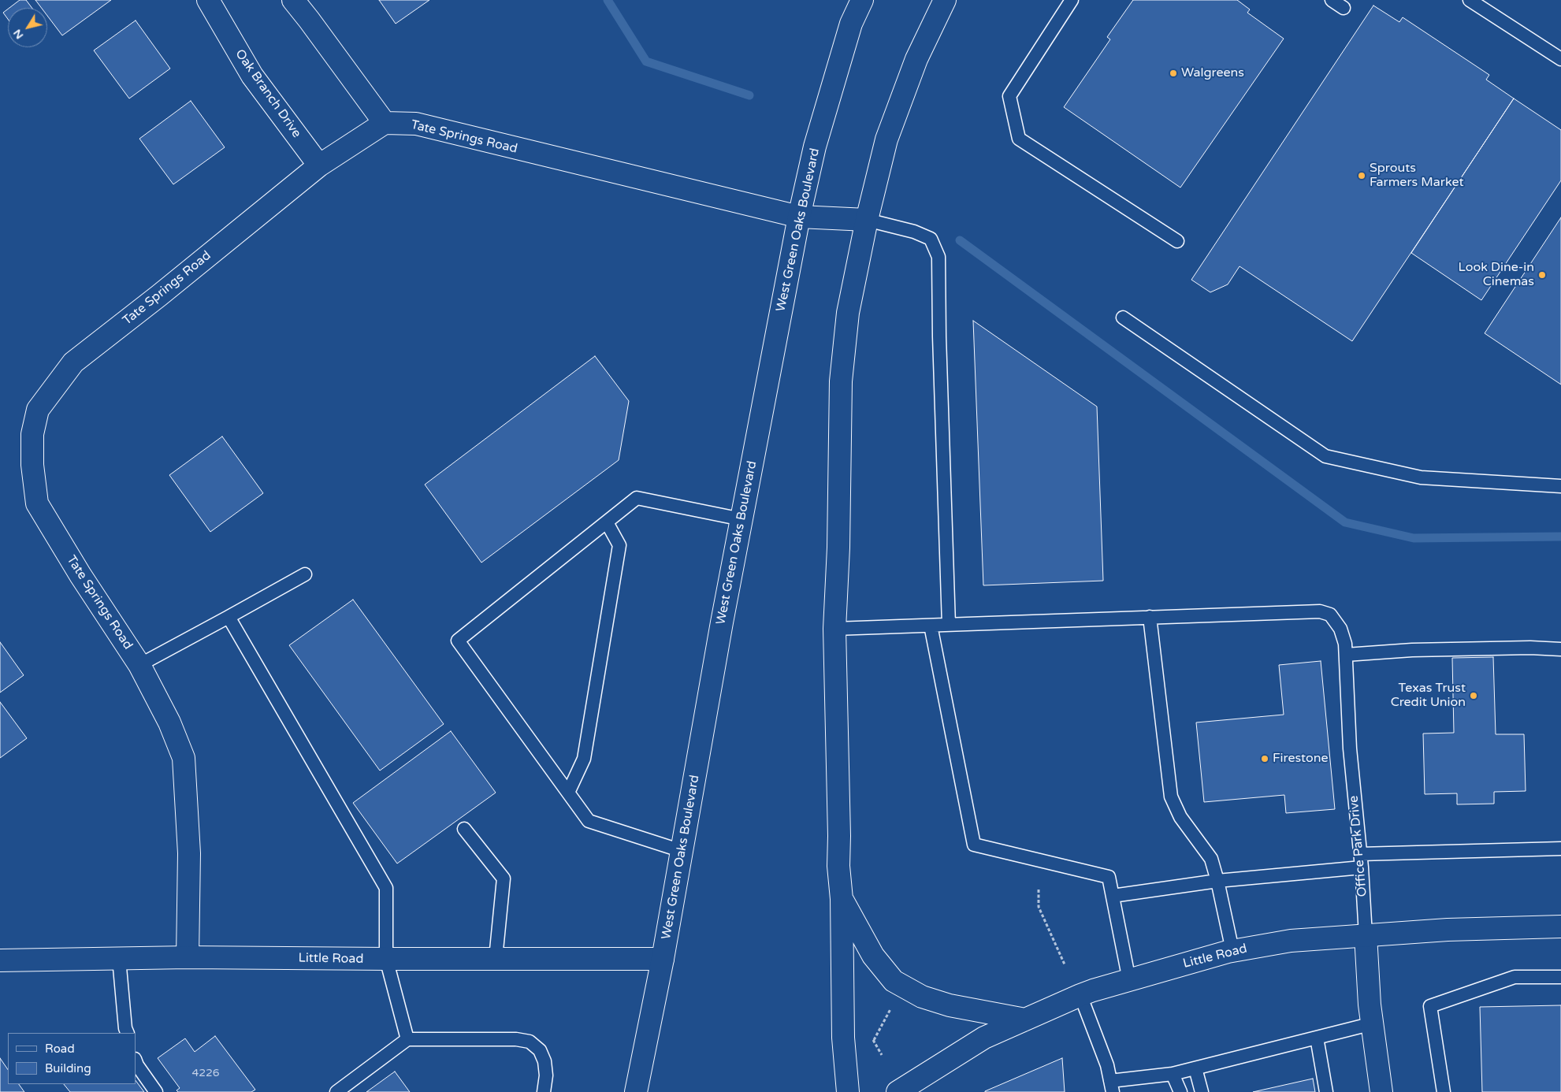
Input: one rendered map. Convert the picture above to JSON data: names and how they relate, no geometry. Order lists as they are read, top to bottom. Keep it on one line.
{"streets":{"main road":["Oak Branch Drive","Tate Springs Road","West Green Oaks Boulevard","Office Park Drive","Little Road"]},"crossings":[["Oak Branch Drive","Tate Springs Road"],["Tate Springs Road","West Green Oaks Boulevard"],["Tate Springs Road","Little Road"],["West Green Oaks Boulevard","Little Road"],["Office Park Drive","Little Road"]],"places":["Walgreens","Sprouts Farmers Market","Look Dine-in Cinemas","Texas Trust Credit Union","Firestone"],"house_numbers":["4226"],"legend":["Road","Building"],"north":"bottom left"}
